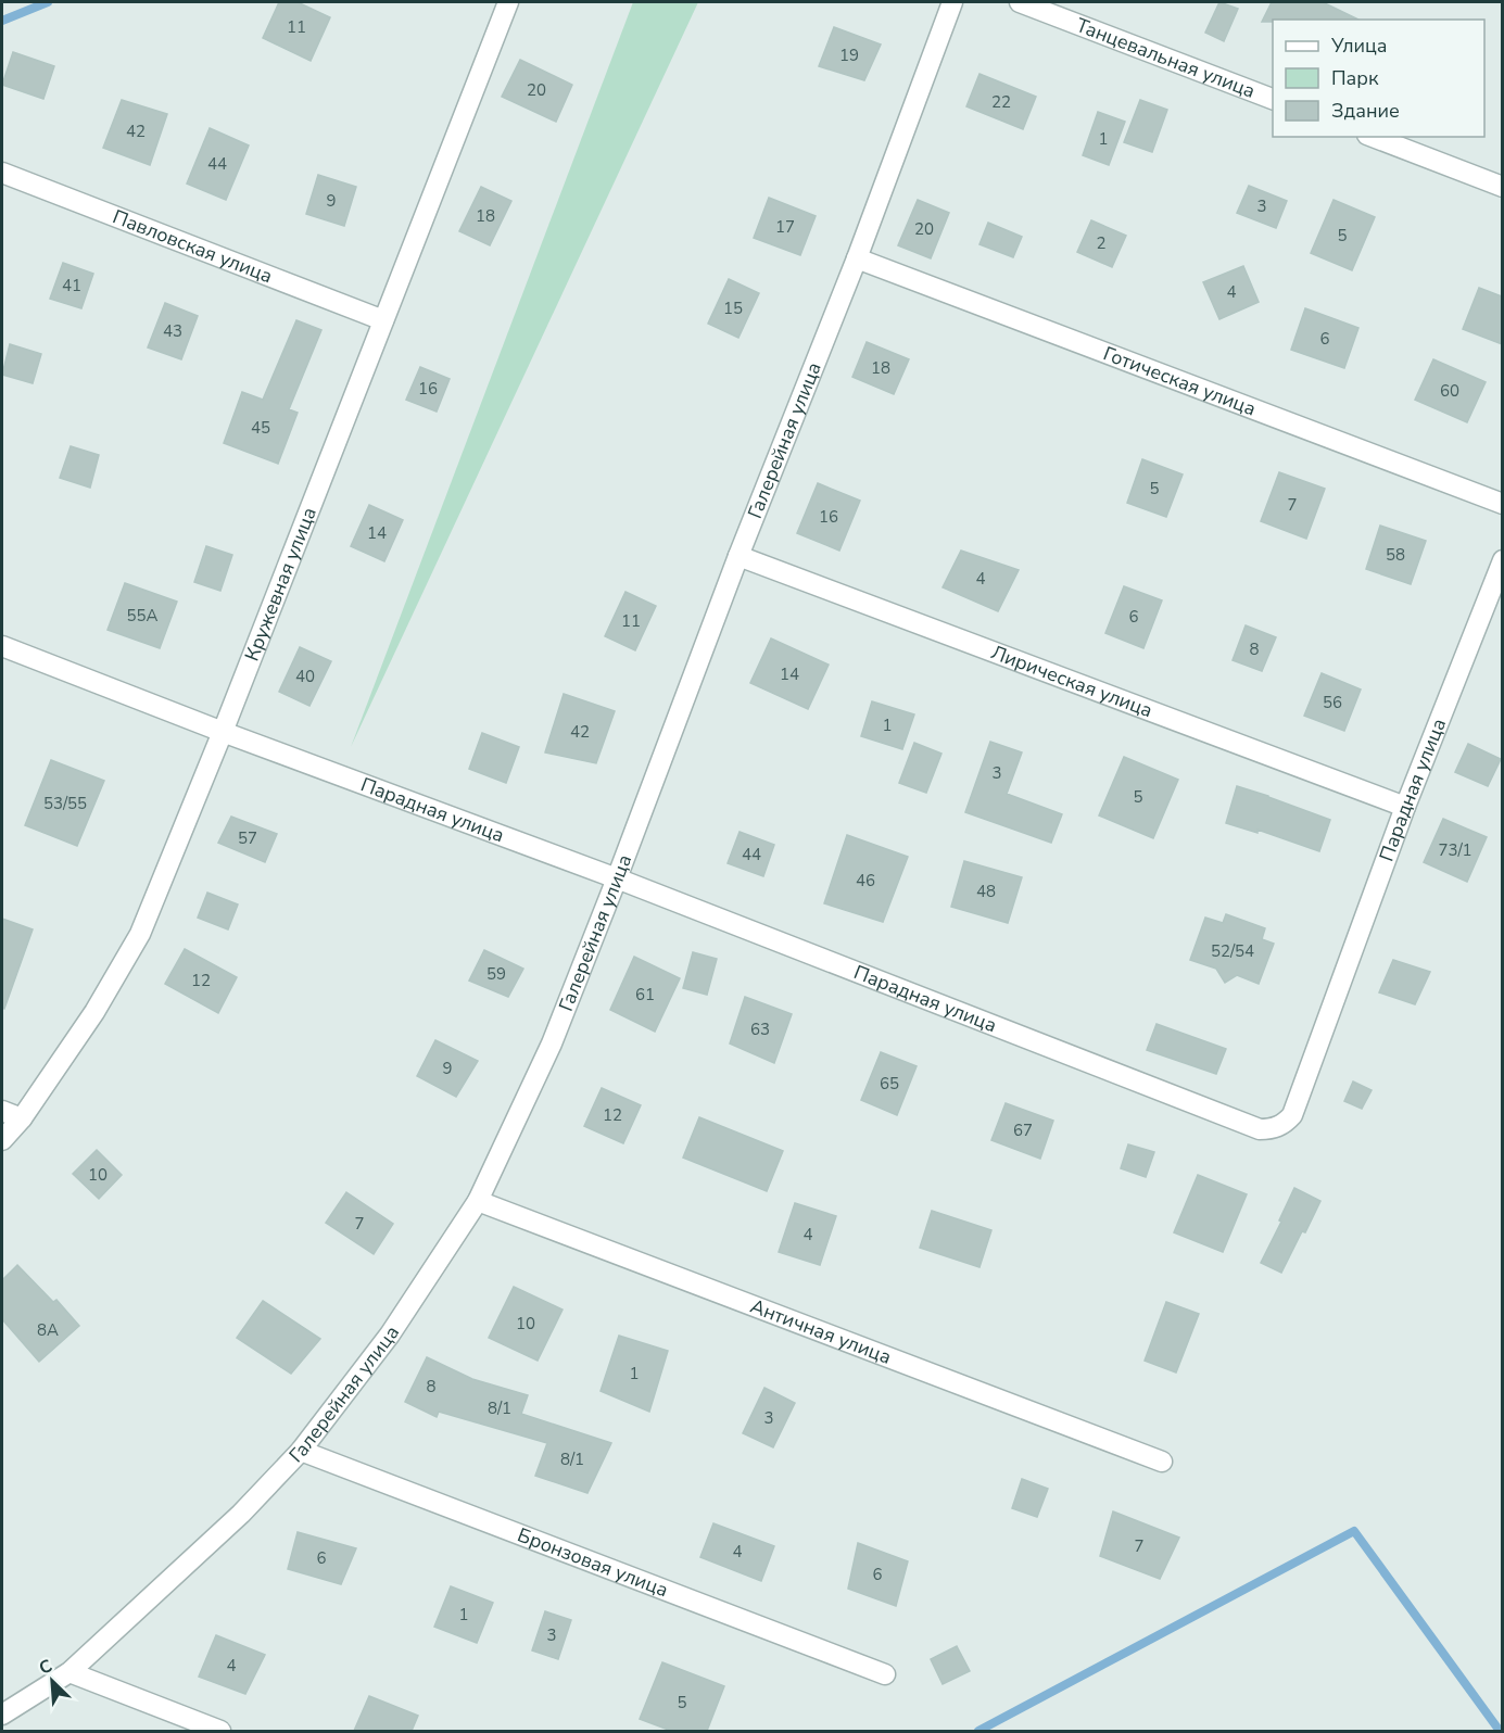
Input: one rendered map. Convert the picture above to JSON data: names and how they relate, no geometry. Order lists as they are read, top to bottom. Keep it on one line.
{"streets":{"street":["Танцевальная улица","Павловская улица","Готическая улица","Галерейная улица","Кружевная улица","Лирическая улица","Парадная улица","Античная улица","Бронзовая улица"]},"crossings":[["Павловская улица","Кружевная улица"],["Готическая улица","Галерейная улица"],["Галерейная улица","Лирическая улица"],["Галерейная улица","Парадная улица"],["Галерейная улица","Античная улица"],["Галерейная улица","Бронзовая улица"],["Кружевная улица","Парадная улица"],["Лирическая улица","Парадная улица"]],"house_numbers":["11","19","20","22","42","1","44","9","3","18","17","20","5","2","41","4","15","43","6","18","16","60","45","5","7","16","14","58","4","55А","6","11","8","14","40","56","1","42","3","5","53/55","57","73/1","44","46","48","52/54","59","12","61","63","9","65","12","67","10","7","4","10","8А","1","8","8/1","3","8/1","7","4","6","6","1","3","4","5"],"legend":["Улица","Парк","Здание"],"north":"top left"}
